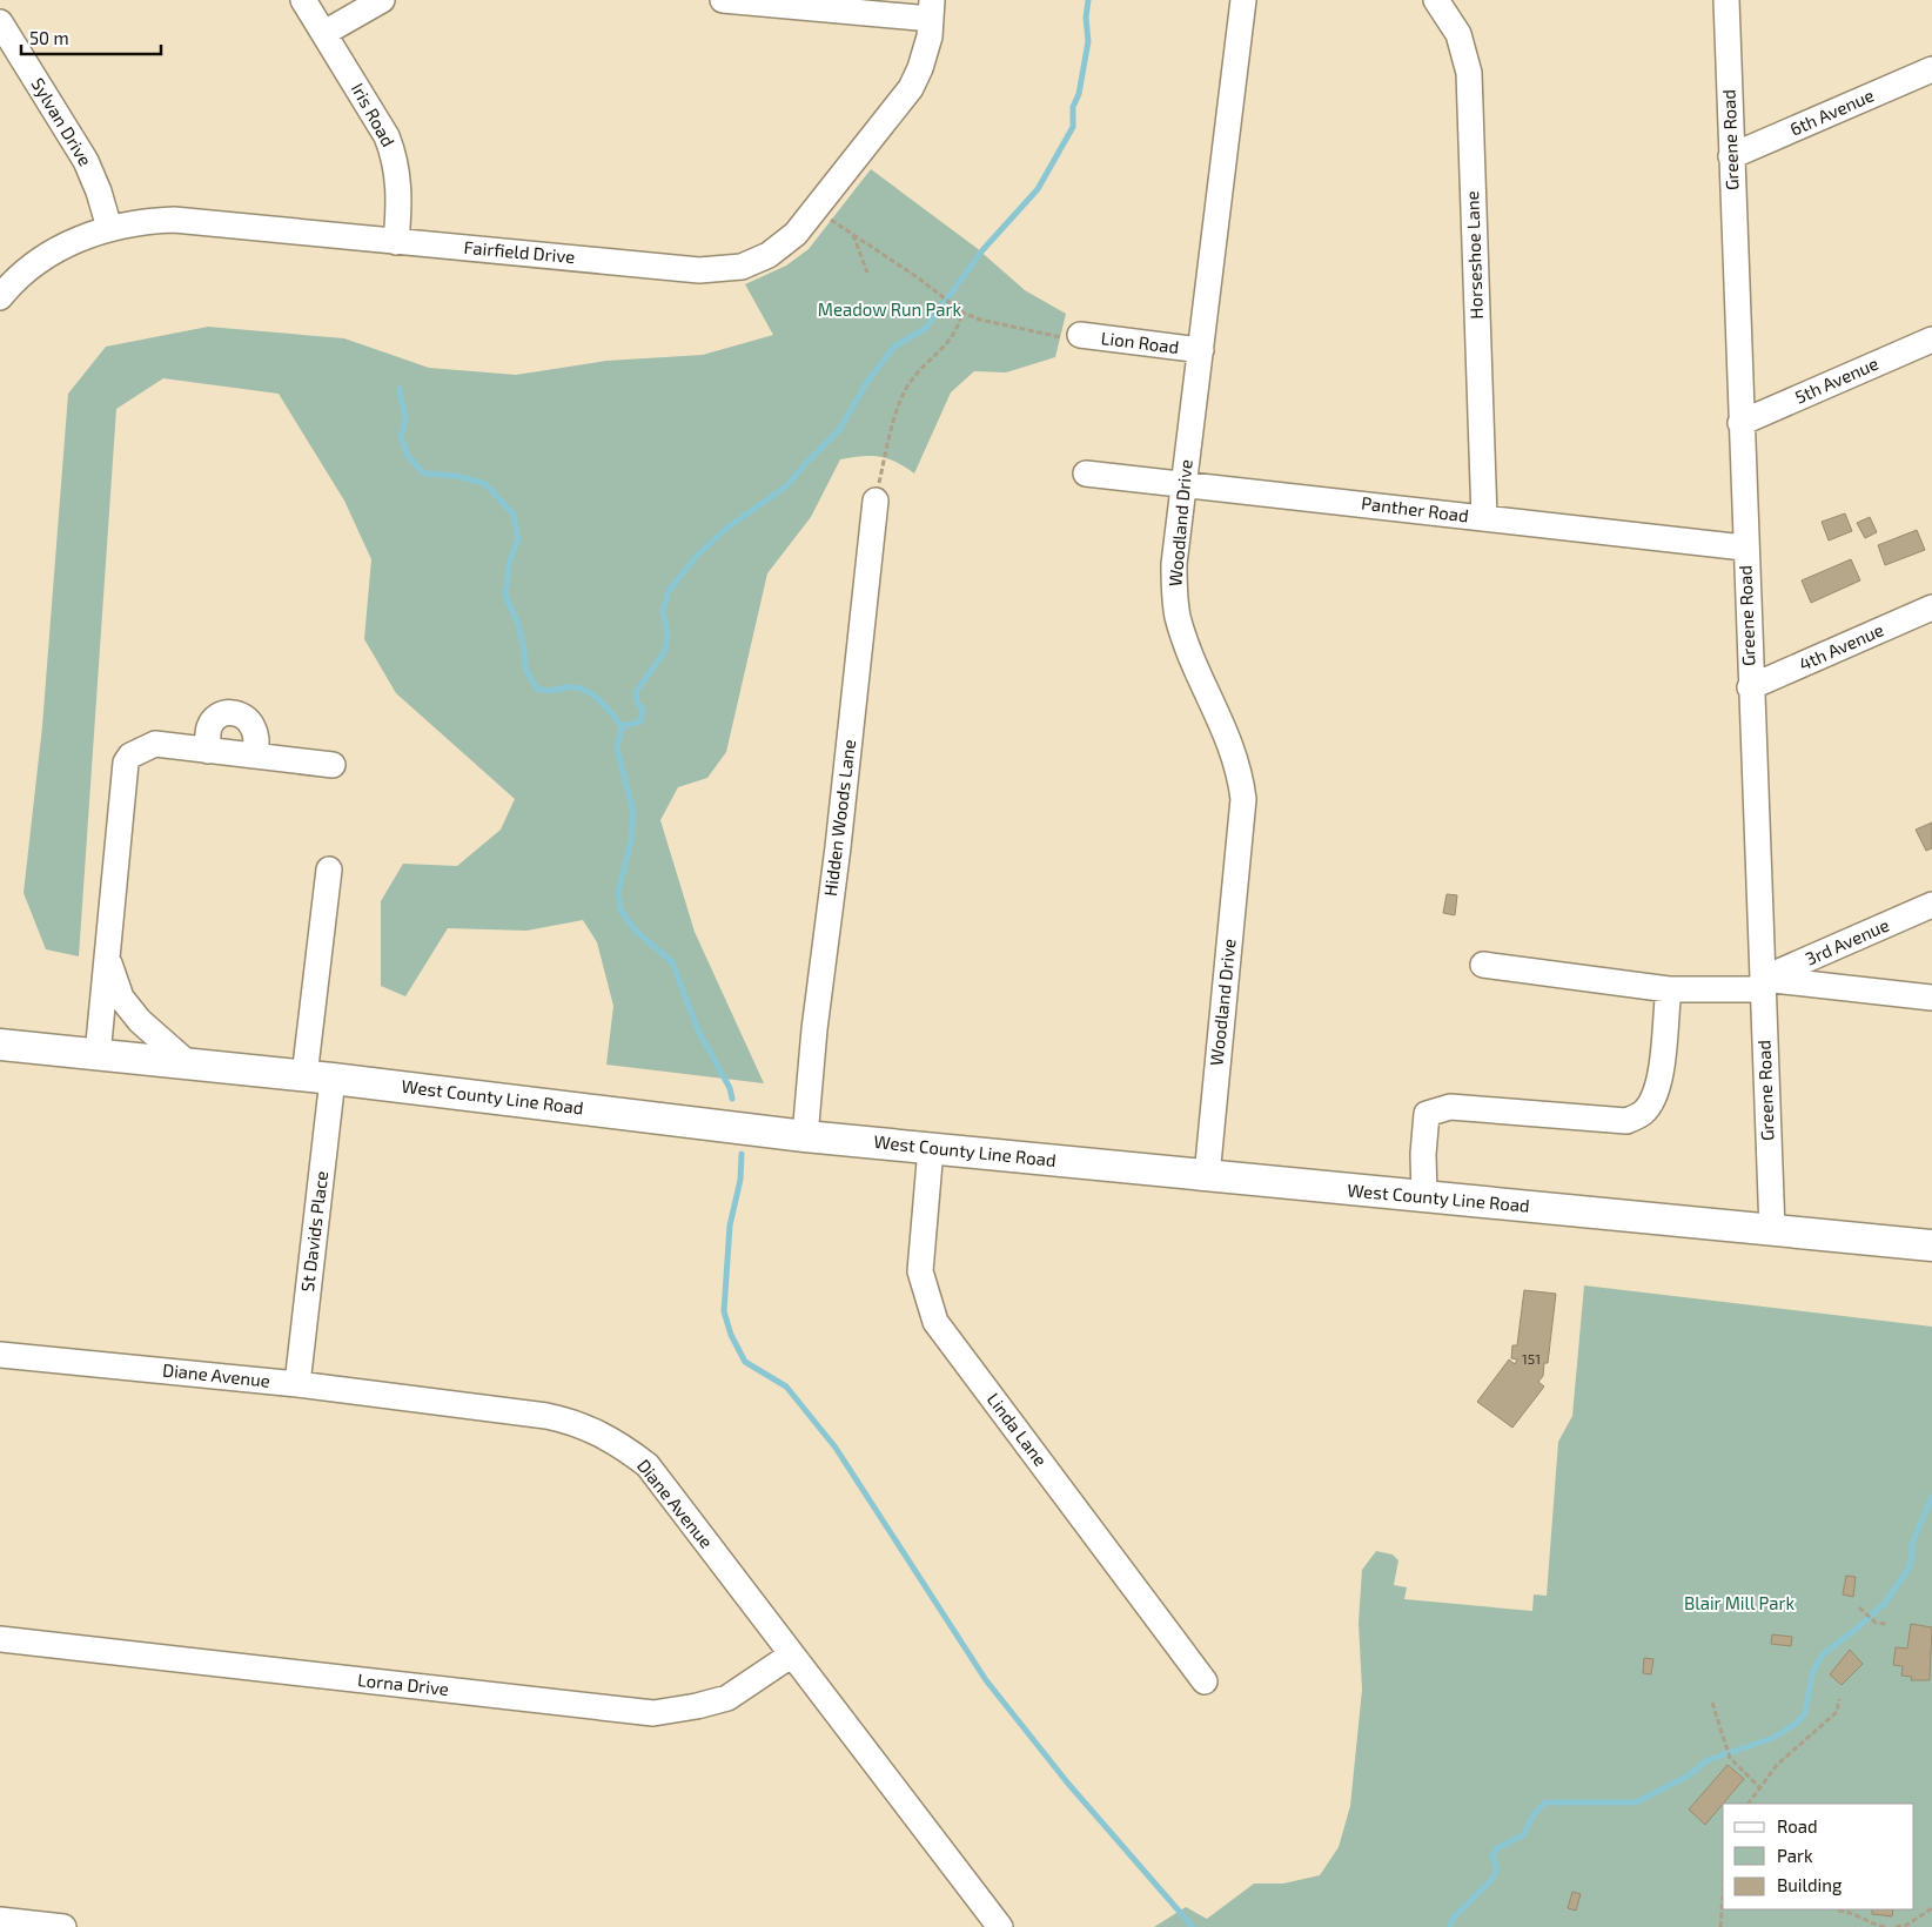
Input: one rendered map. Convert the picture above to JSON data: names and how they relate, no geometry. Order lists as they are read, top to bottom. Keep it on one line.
{"streets":{"main road":["West County Line Road"],"street":["6th Avenue","Iris Road","Sylvan Drive","Greene Road","Fairfield Drive","Horseshoe Lane","Lion Road","5th Avenue","Panther Road","Woodland Drive","4th Avenue","Hidden Woods Lane","3rd Avenue","St Davids Place","Diane Avenue","Linda Lane","Lorna Drive"]},"crossings":[["6th Avenue","Greene Road"],["Iris Road","Fairfield Drive"],["Sylvan Drive","Fairfield Drive"],["Greene Road","5th Avenue"],["Greene Road","Panther Road"],["Greene Road","4th Avenue"],["Greene Road","3rd Avenue"],["Greene Road","West County Line Road"],["Horseshoe Lane","Panther Road"],["Lion Road","Woodland Drive"],["Panther Road","Woodland Drive"],["Woodland Drive","West County Line Road"],["Hidden Woods Lane","West County Line Road"],["West County Line Road","St Davids Place"],["West County Line Road","Linda Lane"],["St Davids Place","Diane Avenue"],["Diane Avenue","Lorna Drive"]],"parks":["Meadow Run Park","Blair Mill Park"],"house_numbers":["151"],"legend":["Road","Park","Building"],"scale_bar":"50 m"}
